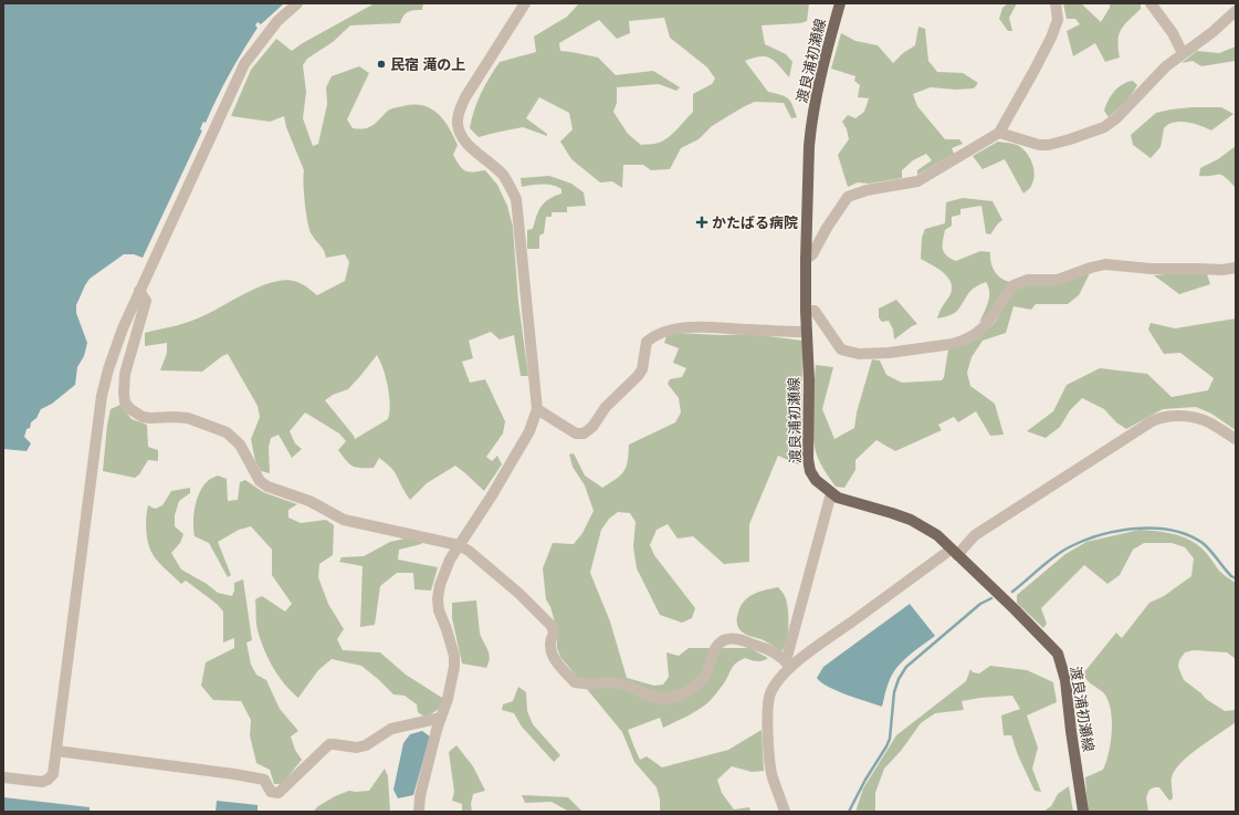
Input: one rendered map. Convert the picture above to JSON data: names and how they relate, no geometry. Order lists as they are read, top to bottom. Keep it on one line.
{"streets":{"main road":["渡良浦初瀬線"]},"places":{"other":["民宿 滝の上"],"health":["かたばる病院"]}}
